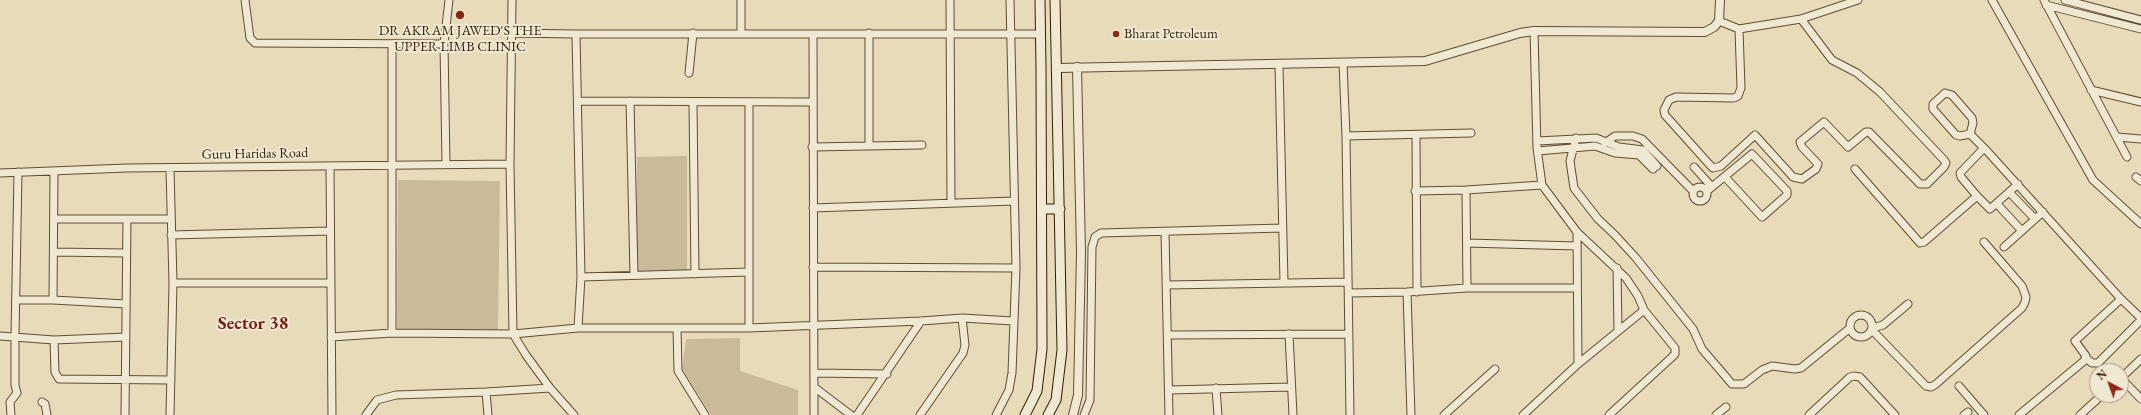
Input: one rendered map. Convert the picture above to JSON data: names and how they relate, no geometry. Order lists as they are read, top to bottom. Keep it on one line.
{"streets":{"street":["Guru Haridas Road"]},"districts":["Sector 38"],"places":["DR AKRAM JAWED'S THE UPPER LIMB CLINIC","Bharat Petroleum"],"north":"top left"}
